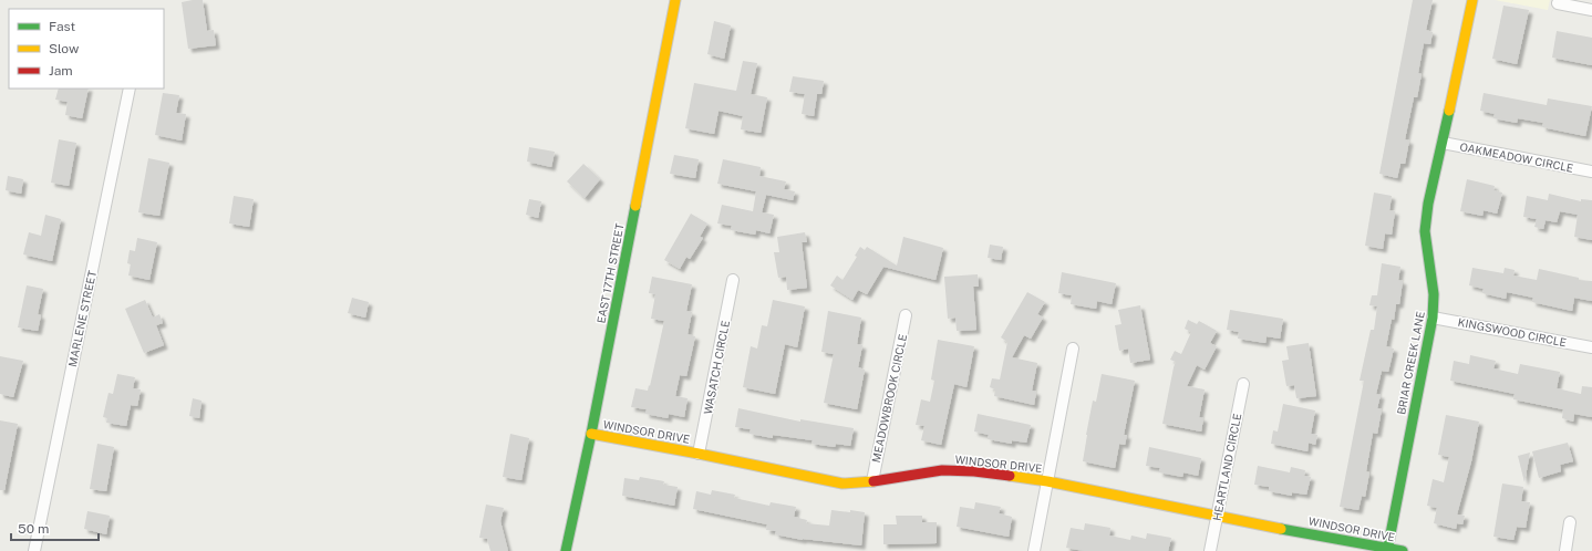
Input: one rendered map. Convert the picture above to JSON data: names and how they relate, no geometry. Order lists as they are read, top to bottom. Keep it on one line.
{"streets":{"street":["OAKMEADOW CIRCLE","EAST 17TH STREET","MARLENE STREET","KINGSWOOD CIRCLE","BRIAR CREEK LANE","WASATCH CIRCLE","MEADOWBROOK CIRCLE","WINDSOR DRIVE","HEARTLAND CIRCLE"]},"crossings":[["OAKMEADOW CIRCLE","BRIAR CREEK LANE"],["EAST 17TH STREET","WINDSOR DRIVE"],["KINGSWOOD CIRCLE","BRIAR CREEK LANE"],["BRIAR CREEK LANE","WINDSOR DRIVE"],["WASATCH CIRCLE","WINDSOR DRIVE"],["MEADOWBROOK CIRCLE","WINDSOR DRIVE"],["WINDSOR DRIVE","HEARTLAND CIRCLE"]],"legend":["Fast","Slow","Jam"],"scale_bar":"50 m"}
